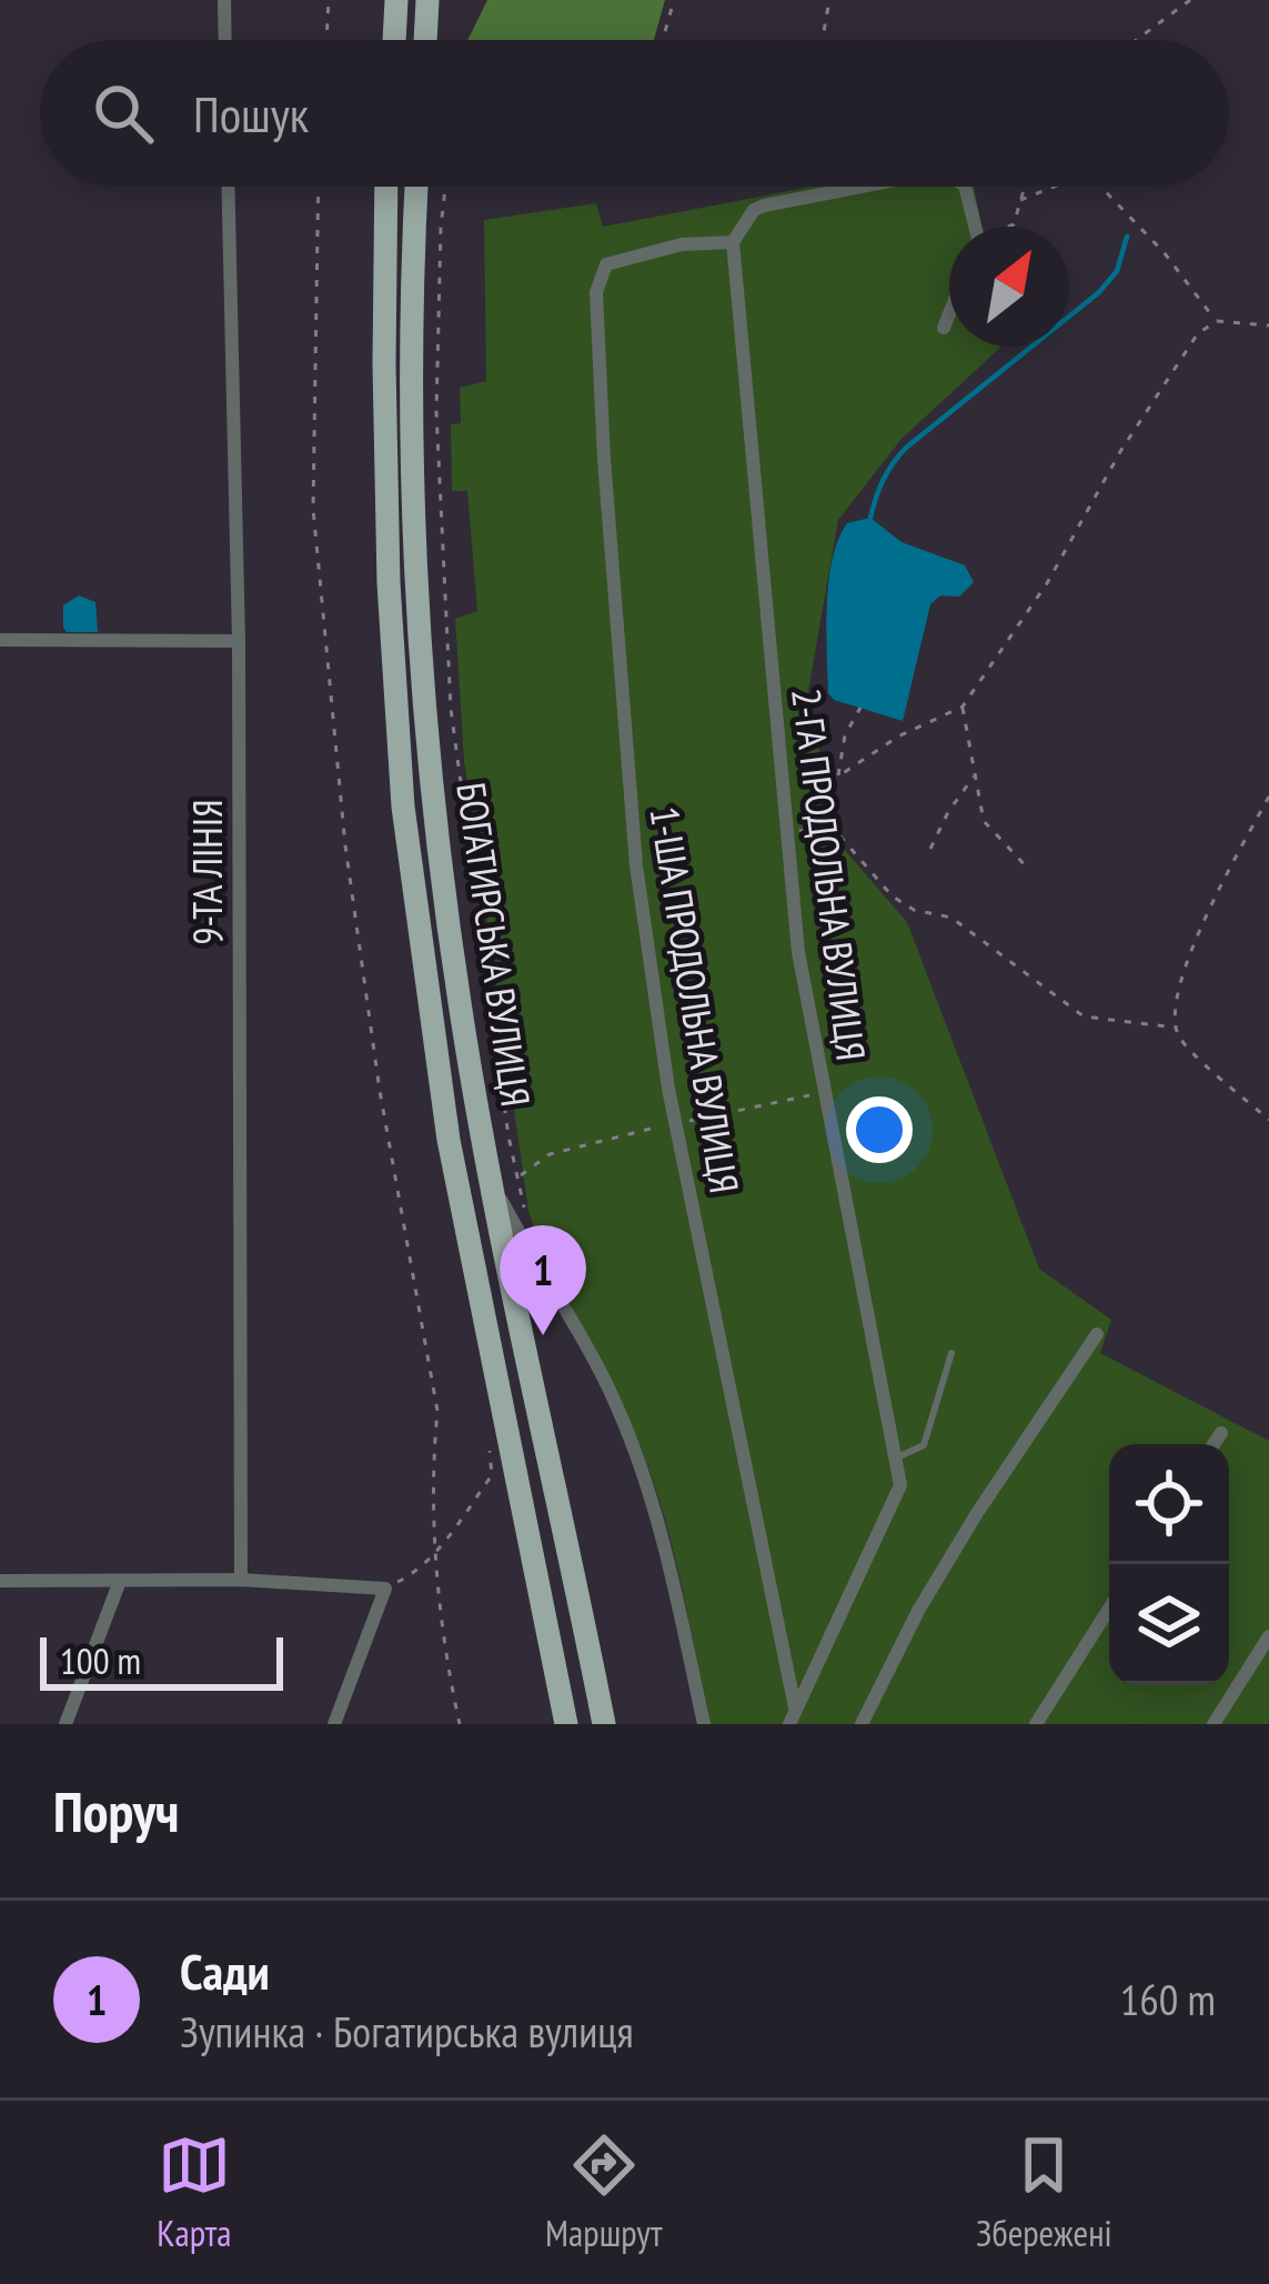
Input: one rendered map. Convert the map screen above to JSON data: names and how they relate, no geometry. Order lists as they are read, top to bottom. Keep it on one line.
{"streets":{"main road":["БОГАТИРСЬКА ВУЛИЦЯ"],"street":["9-ТА ЛІНІЯ","2-ГА ПРОДОЛЬНА ВУЛИЦЯ","1-ША ПРОДОЛЬНА ВУЛИЦЯ"]},"crossings":[["2-ГА ПРОДОЛЬНА ВУЛИЦЯ","1-ША ПРОДОЛЬНА ВУЛИЦЯ"]],"scale_bar":"100 m","north":"top right","page":{"search":"Пошук","pins":"1","scale":"100 m","heading":"Поруч","list":[{"mark":"1","name":"Сади","note":"Зупинка · Богатирська вулиця","value":"160 m"}],"nav":["Карта","Маршрут","Збережені"]}}
